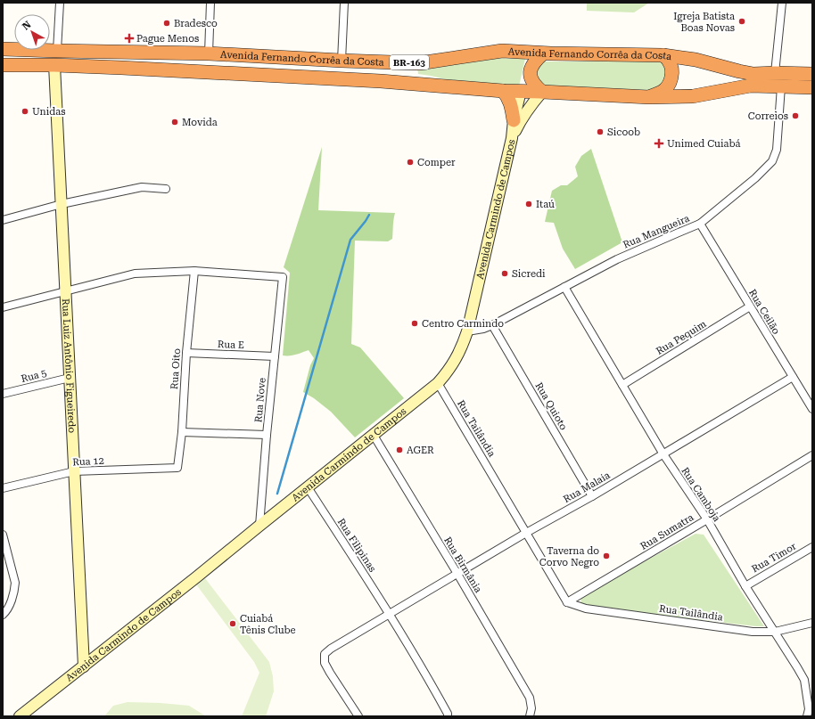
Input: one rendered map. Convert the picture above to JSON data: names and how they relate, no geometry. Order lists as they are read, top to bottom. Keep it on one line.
{"streets":{"highway":["Avenida Fernando Corrêa da Costa","BR-163"],"main road":["Avenida Carmindo de Campos","Rua Luiz Antônio Figueiredo"],"street":["Rua Mangueira","Rua Ceilão","Rua Pequim","Rua E","Rua Oito","Rua 5","Rua Nove","Rua Quioto","Rua Tailândia","Rua 12","Rua Malaia","Rua Camboja","Rua Sumatra","Rua Filipinas","Rua Timor","Rua Birmânia"]},"crossings":[["Avenida Fernando Corrêa da Costa","Avenida Carmindo de Campos"],["Avenida Fernando Corrêa da Costa","Rua Mangueira"],["Avenida Fernando Corrêa da Costa","Rua Luiz Antônio Figueiredo"],["Avenida Carmindo de Campos","Rua Mangueira"],["Avenida Carmindo de Campos","Rua Luiz Antônio Figueiredo"],["Avenida Carmindo de Campos","Rua Nove"],["Avenida Carmindo de Campos","Rua Tailândia"],["Avenida Carmindo de Campos","Rua Filipinas"],["Avenida Carmindo de Campos","Rua Birmânia"],["Rua Mangueira","Rua Ceilão"],["Rua Mangueira","Rua Quioto"],["Rua Mangueira","Rua Camboja"],["Rua Ceilão","Rua Pequim"],["Rua Ceilão","Rua Malaia"],["Rua Pequim","Rua Camboja"],["Rua E","Rua Oito"],["Rua E","Rua Nove"],["Rua Luiz Antônio Figueiredo","Rua 5"],["Rua Luiz Antônio Figueiredo","Rua 12"],["Rua Oito","Rua Nove"],["Rua Oito","Rua 12"],["Rua Quioto","Rua Malaia"],["Rua Tailândia","Rua Malaia"],["Rua Tailândia","Rua Camboja"],["Rua Tailândia","Rua Sumatra"],["Rua Malaia","Rua Camboja"],["Rua Malaia","Rua Filipinas"],["Rua Malaia","Rua Birmânia"],["Rua Camboja","Rua Sumatra"],["Rua Camboja","Rua Timor"]],"places":{"other":["Igreja Batista Boas Novas","Bradesco","Unidas","Correios","Movida","Sicoob","Comper","Itaú","Sicredi","Centro Carmindo","AGER","Taverna do Corvo Negro","Cuiabá Tênis Clube"],"health":["Pague Menos","Unimed Cuiabá"]},"north":"top left"}
